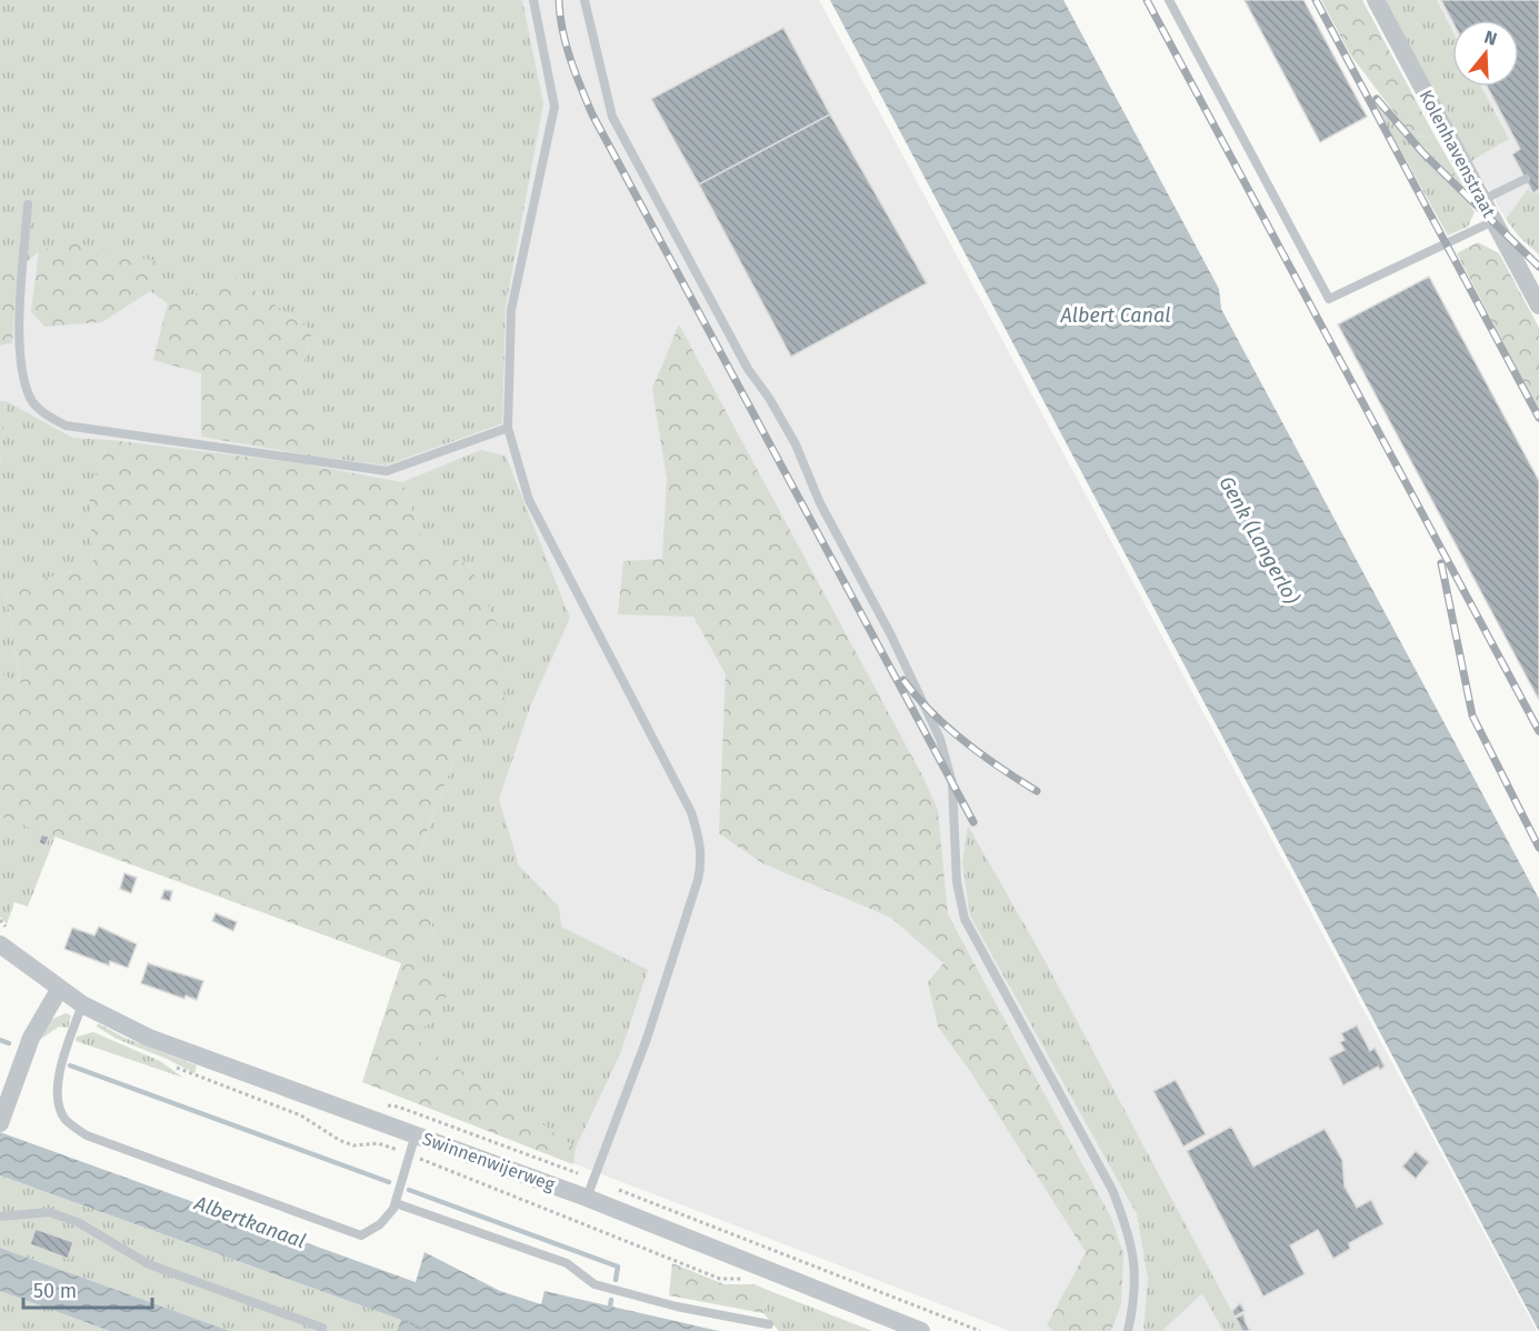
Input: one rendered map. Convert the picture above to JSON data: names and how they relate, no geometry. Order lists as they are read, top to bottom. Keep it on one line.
{"streets":{"street":["Kolenhavenstraat","Swinnenwijerweg"]},"water":["Albert Canal","Genk (Langerlo)","Albertkanaal"],"scale_bar":"50 m","north":"top"}
